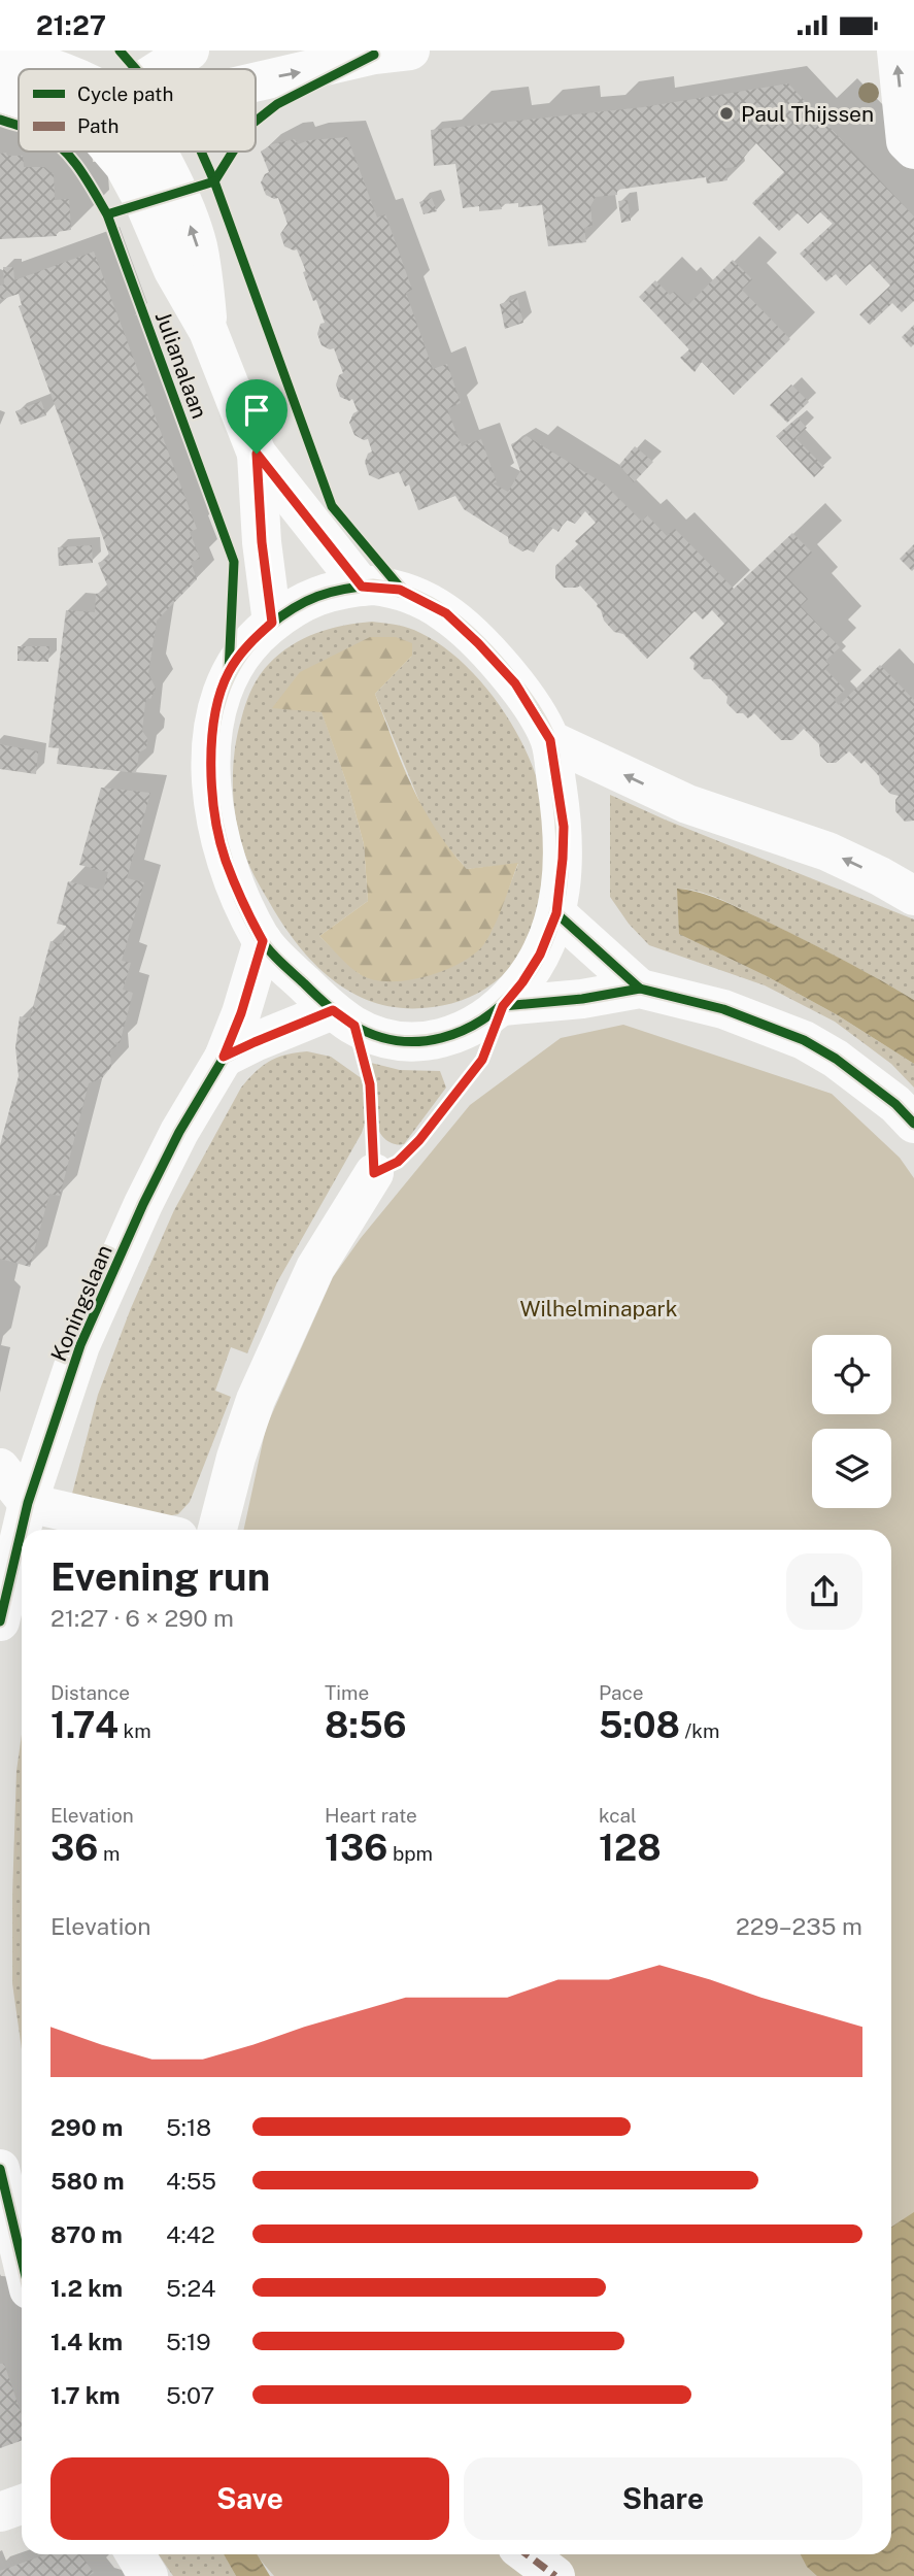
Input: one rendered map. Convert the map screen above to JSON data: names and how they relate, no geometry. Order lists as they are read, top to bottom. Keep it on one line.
{"streets":{"street":["Julianalaan","Koningslaan"]},"parks":["Wilhelminapark"],"places":["Paul Thijssen"],"legend":["Cycle path","Path"],"page":{"status":"21:27","heading":["Evening run","21:27 · 6 × 290 m"],"stats":[["Distance","1.74 km"],["Time","8:56"],["Pace","5:08 /km"],["Elevation","36 m"],["Heart rate","136 bpm"],["kcal","128"]],"chart":["Elevation","229–235 m"],"list":[{"name":"290 m","note":"5:18"},{"name":"580 m","note":"4:55"},{"name":"870 m","note":"4:42"},{"name":"1.2 km","note":"5:24"},{"name":"1.4 km","note":"5:19"},{"name":"1.7 km","note":"5:07"}],"buttons":["Save","Share"]}}
